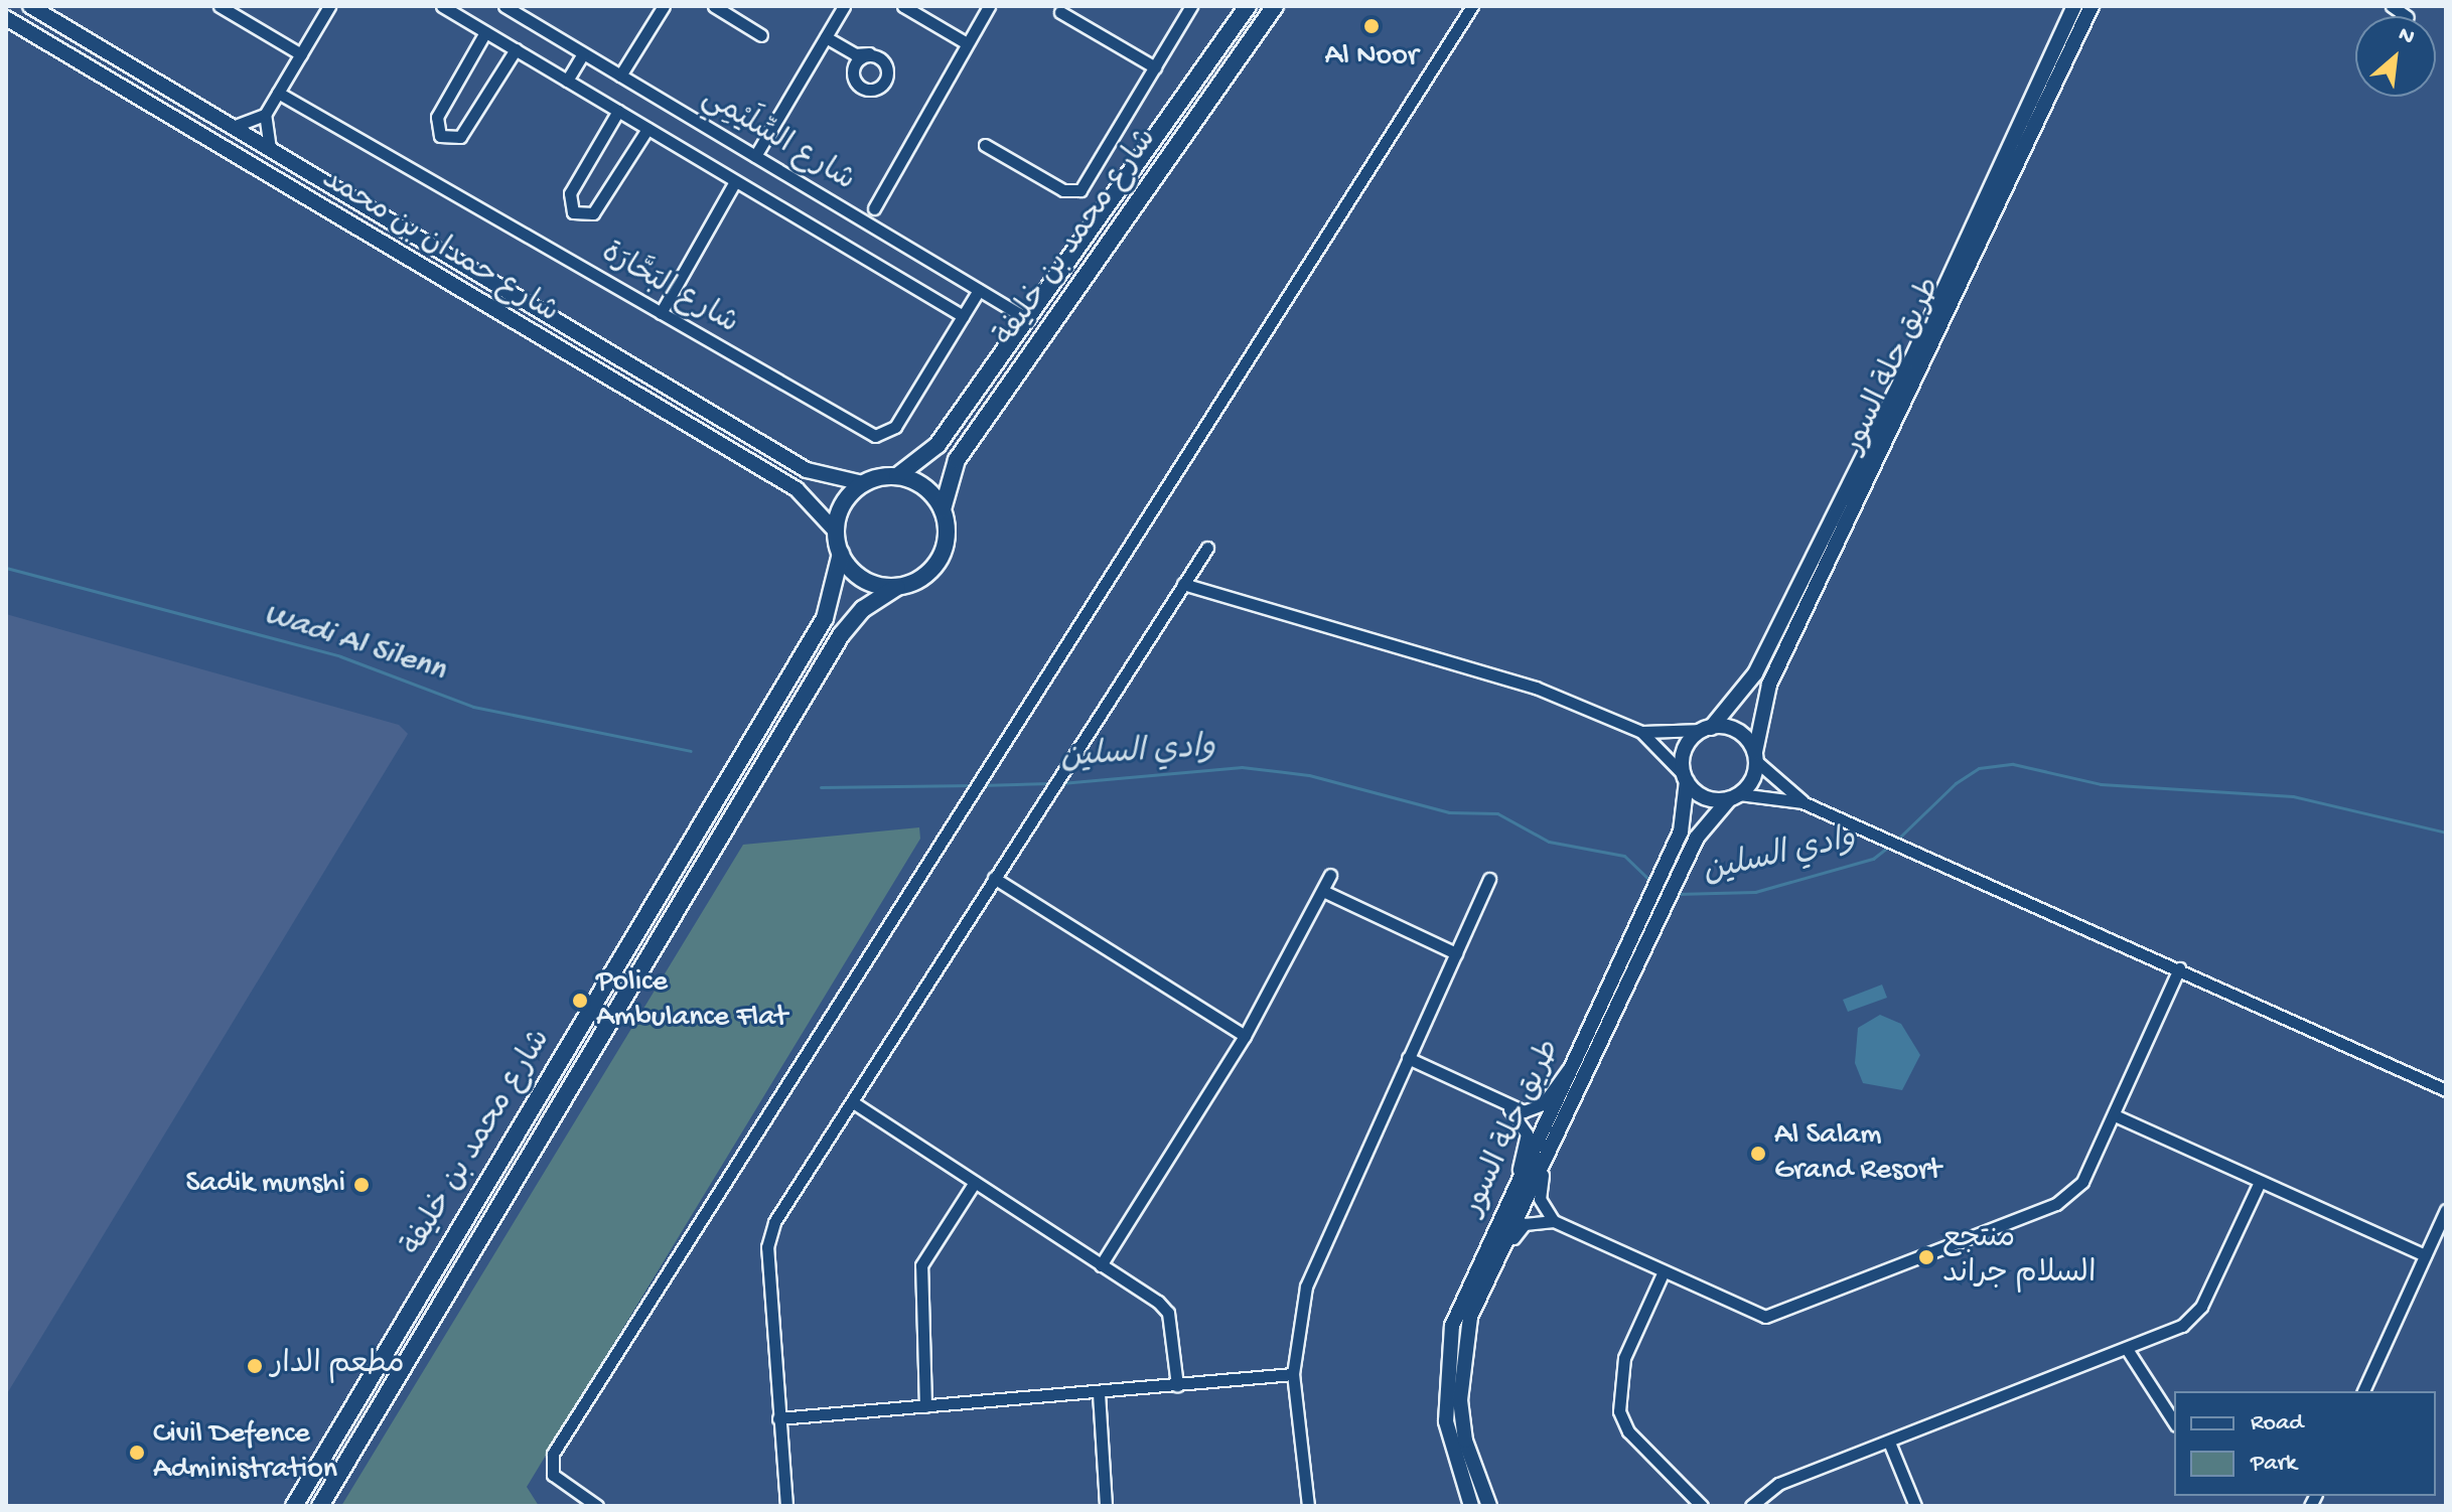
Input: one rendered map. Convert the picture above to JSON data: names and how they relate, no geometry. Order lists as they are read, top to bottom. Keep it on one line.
{"streets":{"highway":["شارع محمد بن خليفة"],"main road":["شارع حمدان بن محمد","طريق حلة السور"],"street":["شارع السِّلَيْمِي","شارع البَحَّارَة"]},"crossings":[["شارع السِّلَيْمِي","شارع محمد بن خليفة"],["شارع السِّلَيْمِي","شارع البَحَّارَة"],["شارع محمد بن خليفة","شارع حمدان بن محمد"]],"water":["Wadi Al Silenn","وادي السلين"],"places":["Al Noor","Police Ambulance Flat","Al Salam Grand Resort","Sadik munshi","منتجع السلام جراند","مطعم الدار","Civil Defence Administration"],"legend":["Road","Park"],"north":"top right"}
